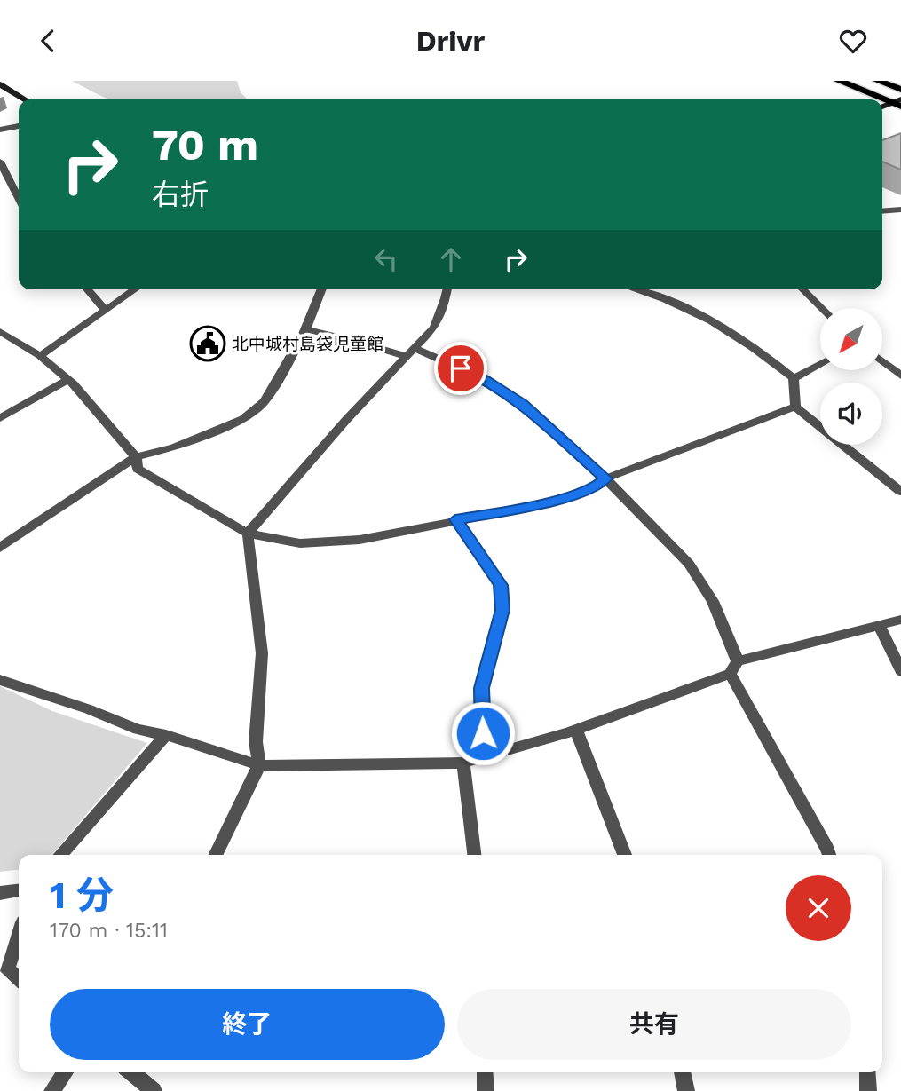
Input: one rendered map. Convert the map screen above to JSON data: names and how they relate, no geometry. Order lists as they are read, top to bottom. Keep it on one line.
{"places":{"public building":["北中城村島袋児童館"]},"north":"bottom left","page":{"header":"Drivr","turn":["70 m","右折"],"heading":["1 分","170 m · 15:11"],"buttons":["終了","共有"]}}
